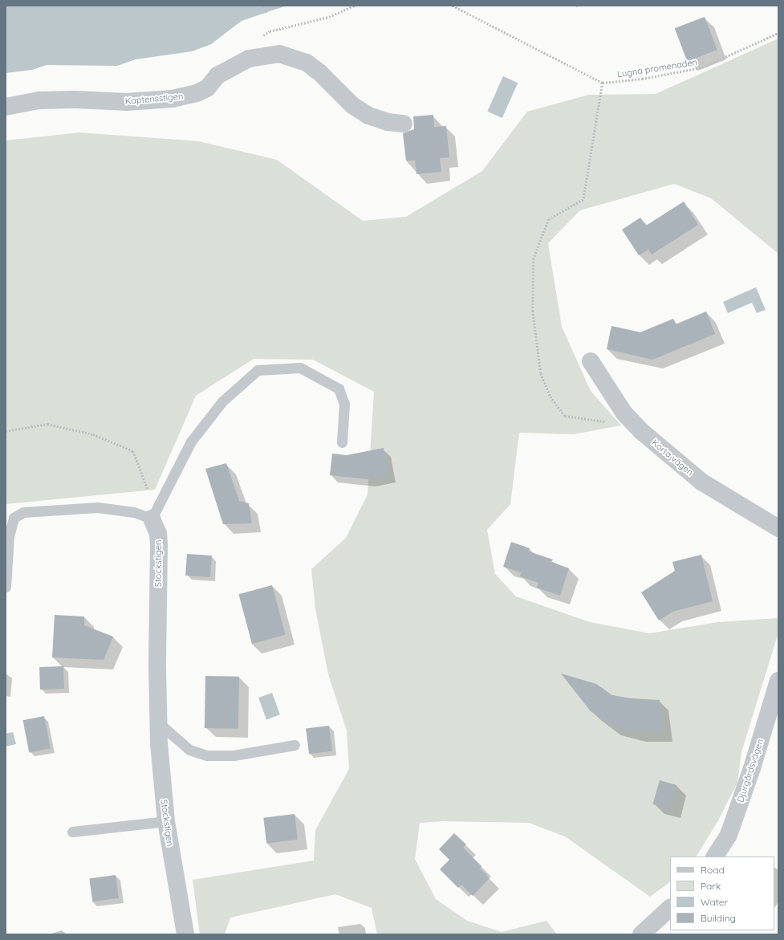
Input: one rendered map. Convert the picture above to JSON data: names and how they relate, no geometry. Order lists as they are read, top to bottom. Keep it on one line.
{"streets":{"street":["Kaptensstigen","Korta vägen","Stockstigen","Djurgårdsvägen"],"path":["Lugna promenaden"]},"legend":["Road","Park","Water","Building"]}
